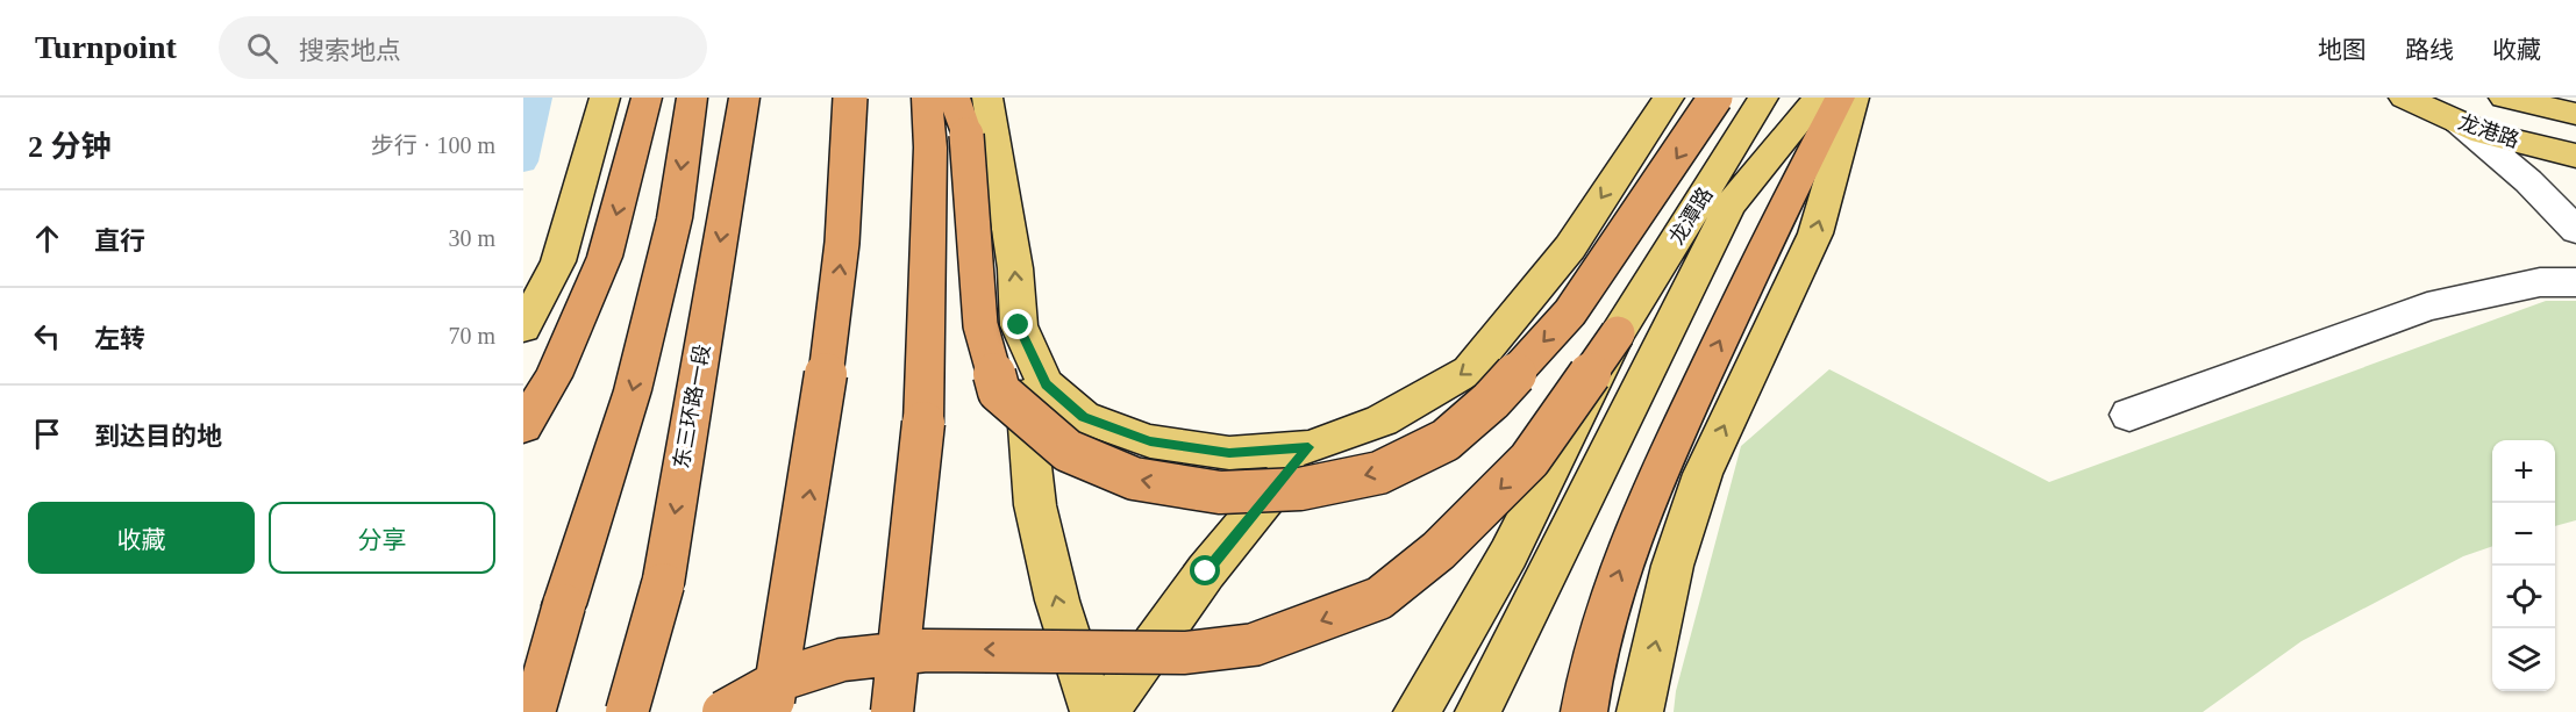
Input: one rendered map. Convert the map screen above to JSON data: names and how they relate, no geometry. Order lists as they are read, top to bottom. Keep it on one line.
{"streets":{"highway":["东三环路一段"],"main road":["龙港路","龙潭路"]},"page":{"header":"Turnpoint","search":"搜索地点","nav":["地图","路线","收藏"],"heading":["2 分钟","步行 · 100 m"],"list":[["直行","30 m"],["左转","70 m"],"到达目的地"],"map_buttons":["+","−"],"buttons":["收藏","分享"]}}
